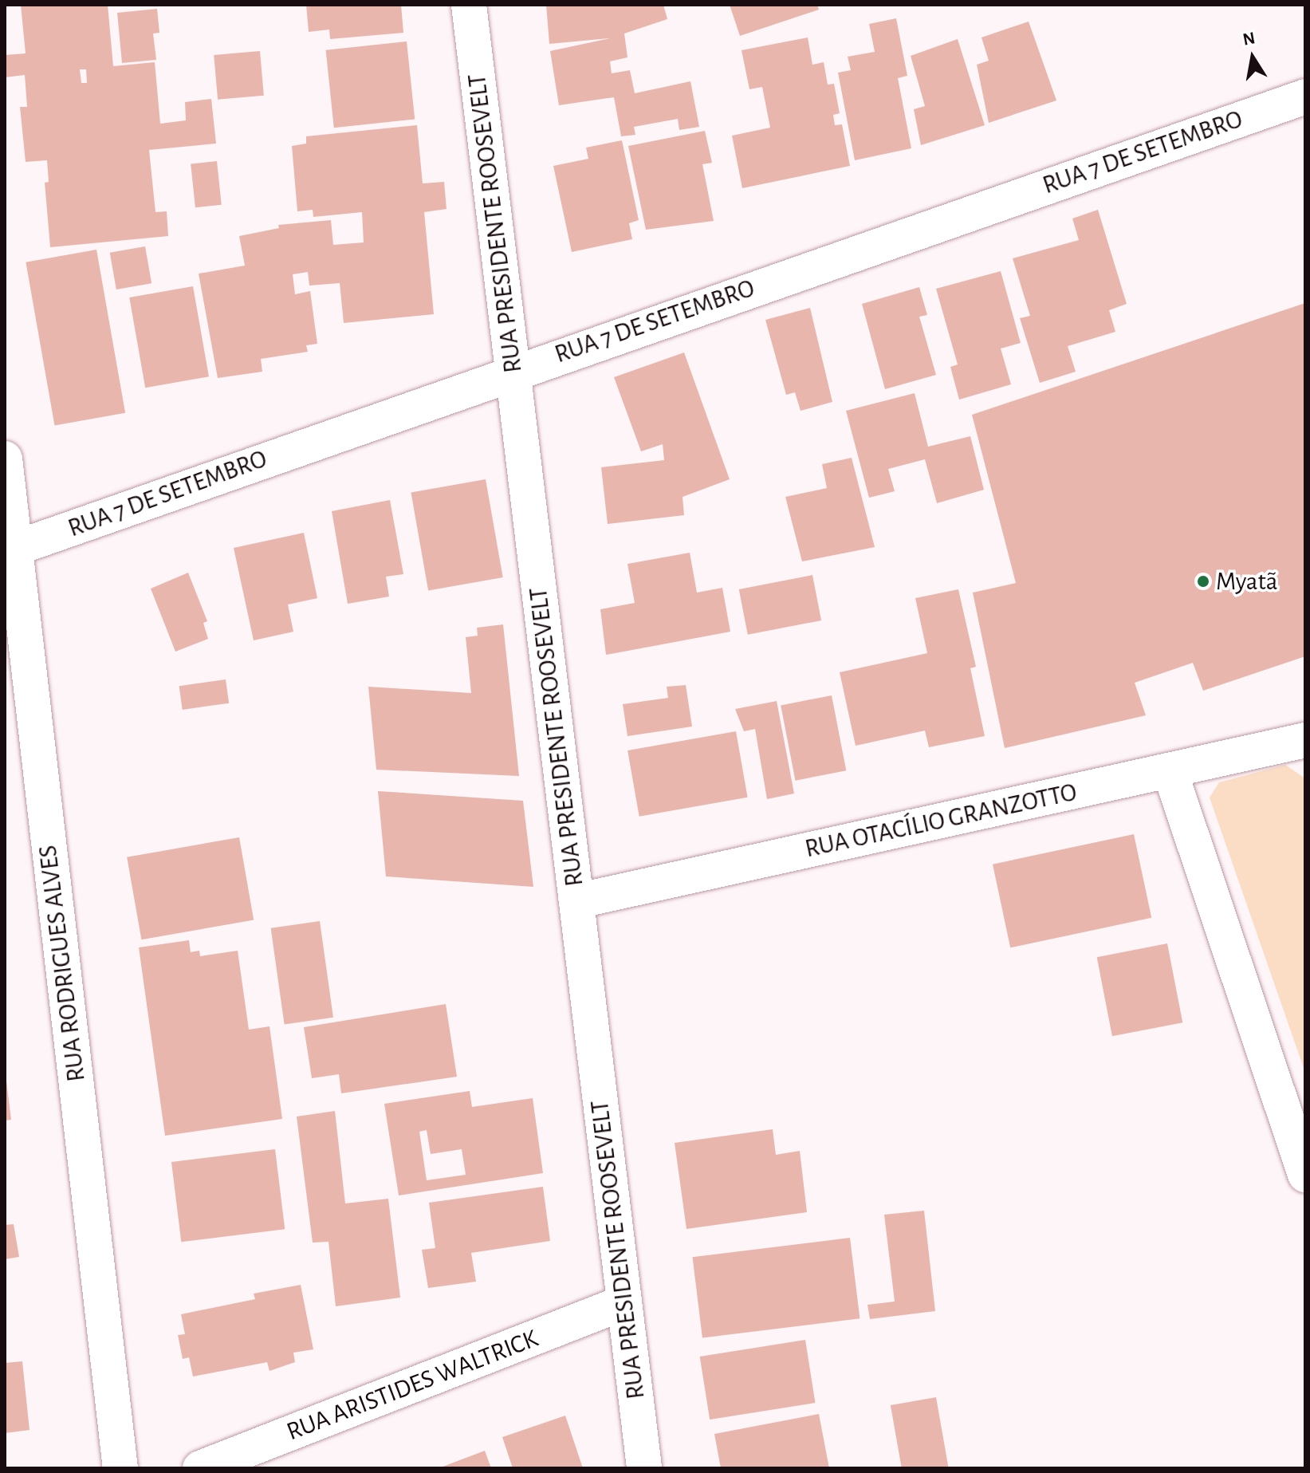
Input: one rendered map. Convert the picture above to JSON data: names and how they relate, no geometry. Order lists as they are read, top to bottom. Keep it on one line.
{"streets":{"street":["RUA 7 DE SETEMBRO","RUA PRESIDENTE ROOSEVELT","RUA OTACÍLIO GRANZOTTO","RUA RODRIGUES ALVES","RUA ARISTIDES WALTRICK"]},"crossings":[["RUA 7 DE SETEMBRO","RUA PRESIDENTE ROOSEVELT"],["RUA 7 DE SETEMBRO","RUA RODRIGUES ALVES"],["RUA PRESIDENTE ROOSEVELT","RUA OTACÍLIO GRANZOTTO"],["RUA PRESIDENTE ROOSEVELT","RUA ARISTIDES WALTRICK"]],"places":["Myatã"],"north":"top"}
